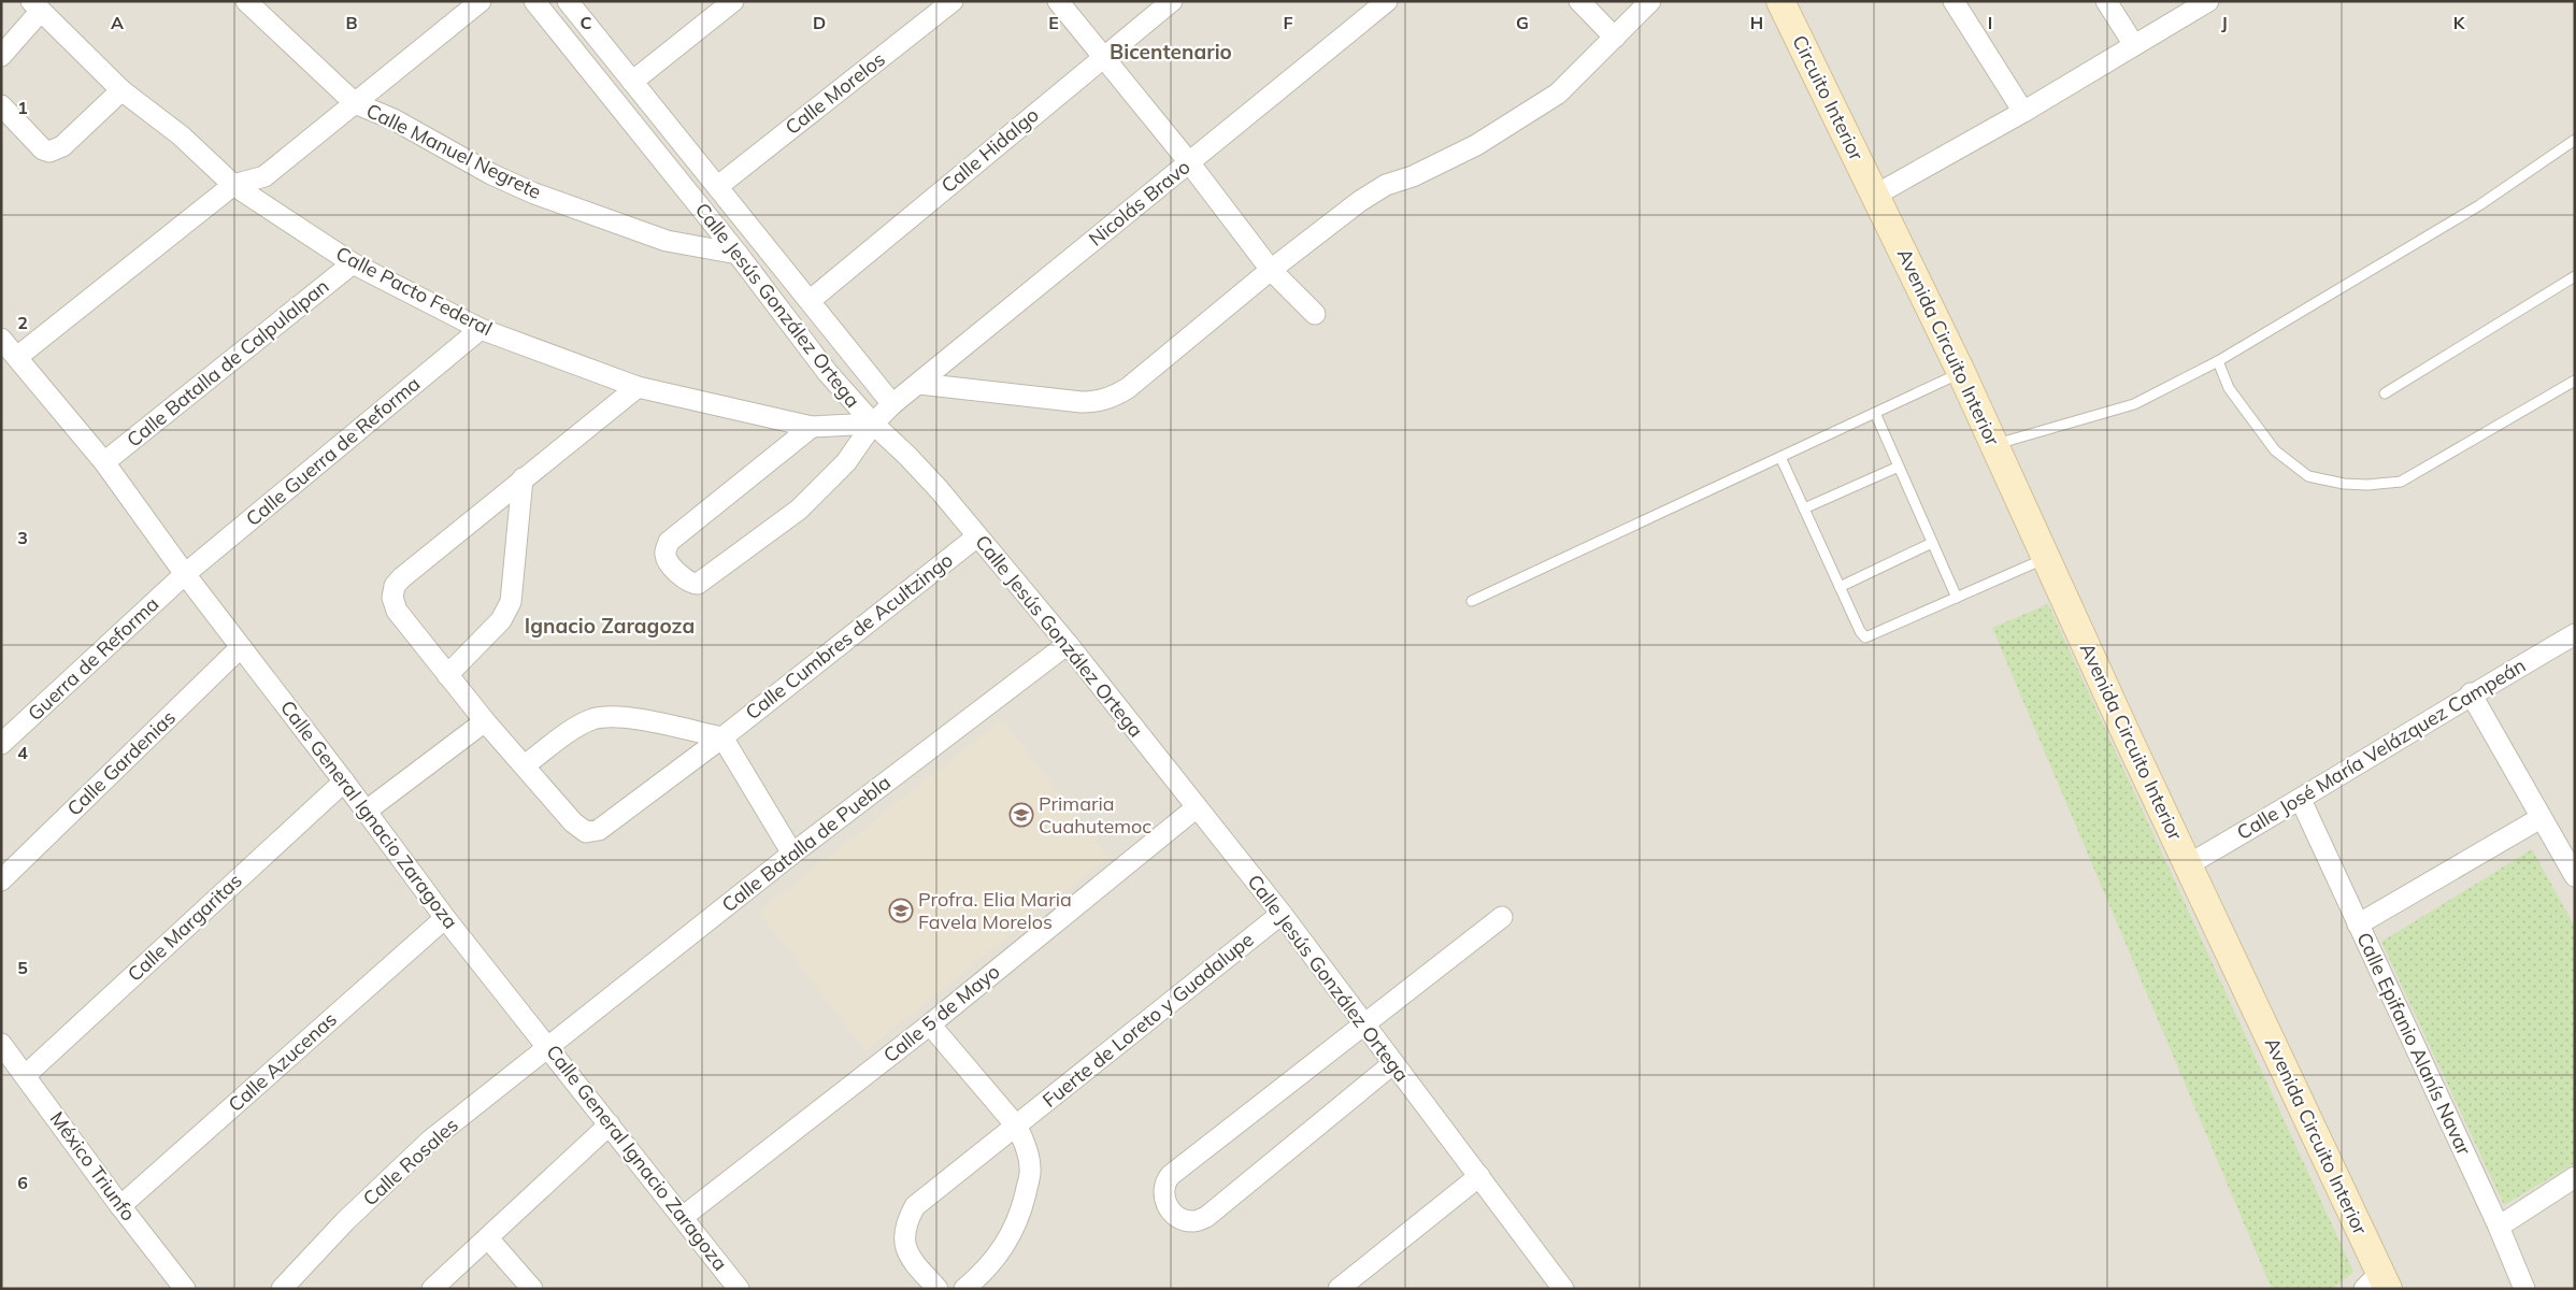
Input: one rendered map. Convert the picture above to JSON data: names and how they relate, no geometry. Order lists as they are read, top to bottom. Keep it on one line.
{"streets":{"main road":["Circuito Interior","Avenida Circuito Interior"],"street":["Calle Morelos","Calle Hidalgo","Calle Manuel Negrete","Nicolás Bravo","Calle Pacto Federal","Calle Jesús González Ortega","Calle Batalla de Calpulalpan","Calle Guerra de Reforma","Calle Cumbres de Acultzingo","Guerra de Reforma","Calle José María Velázquez Campeán","Calle Gardenias","Calle General Ignacio Zaragoza","Calle Batalla de Puebla","Calle Margaritas","Calle 5 de Mayo","Fuerte de Loreto y Guadalupe","Calle Epifanio Alanís Navar","Calle Azucenas","Calle Rosales","México Triunfo"]},"crossings":[["Calle Morelos","Calle Jesús González Ortega"],["Circuito Interior","Avenida Circuito Interior"],["Calle Hidalgo","Calle Jesús González Ortega"],["Calle Manuel Negrete","Calle Jesús González Ortega"],["Nicolás Bravo","Calle Pacto Federal"],["Nicolás Bravo","Calle Jesús González Ortega"],["Calle Pacto Federal","Calle Jesús González Ortega"],["Calle Pacto Federal","Calle Batalla de Calpulalpan"],["Calle Pacto Federal","Calle Guerra de Reforma"],["Calle Pacto Federal","Calle Cumbres de Acultzingo"],["Calle Jesús González Ortega","Calle Cumbres de Acultzingo"],["Calle Jesús González Ortega","Calle Batalla de Puebla"],["Calle Jesús González Ortega","Calle 5 de Mayo"],["Calle Jesús González Ortega","Fuerte de Loreto y Guadalupe"],["Avenida Circuito Interior","Calle José María Velázquez Campeán"],["Calle Batalla de Calpulalpan","Calle General Ignacio Zaragoza"],["Calle Guerra de Reforma","Guerra de Reforma"],["Calle Guerra de Reforma","Calle General Ignacio Zaragoza"],["Guerra de Reforma","Calle General Ignacio Zaragoza"],["Calle José María Velázquez Campeán","Calle Epifanio Alanís Navar"],["Calle Gardenias","Calle General Ignacio Zaragoza"],["Calle General Ignacio Zaragoza","Calle Batalla de Puebla"],["Calle General Ignacio Zaragoza","Calle Margaritas"],["Calle General Ignacio Zaragoza","Calle 5 de Mayo"],["Calle General Ignacio Zaragoza","Calle Azucenas"],["Calle General Ignacio Zaragoza","Calle Rosales"],["Calle Batalla de Puebla","Calle Rosales"],["Calle Margaritas","México Triunfo"],["Calle Azucenas","México Triunfo"]],"districts":["Bicentenario","Ignacio Zaragoza"],"places":{"school or university":["Primaria Cuahutemoc","Profra. Elia Maria Favela Morelos"]},"grid":{"columns":["A","B","C","D","E","F","G","H","I","J","K"],"rows":["1","2","3","4","5","6"]}}
